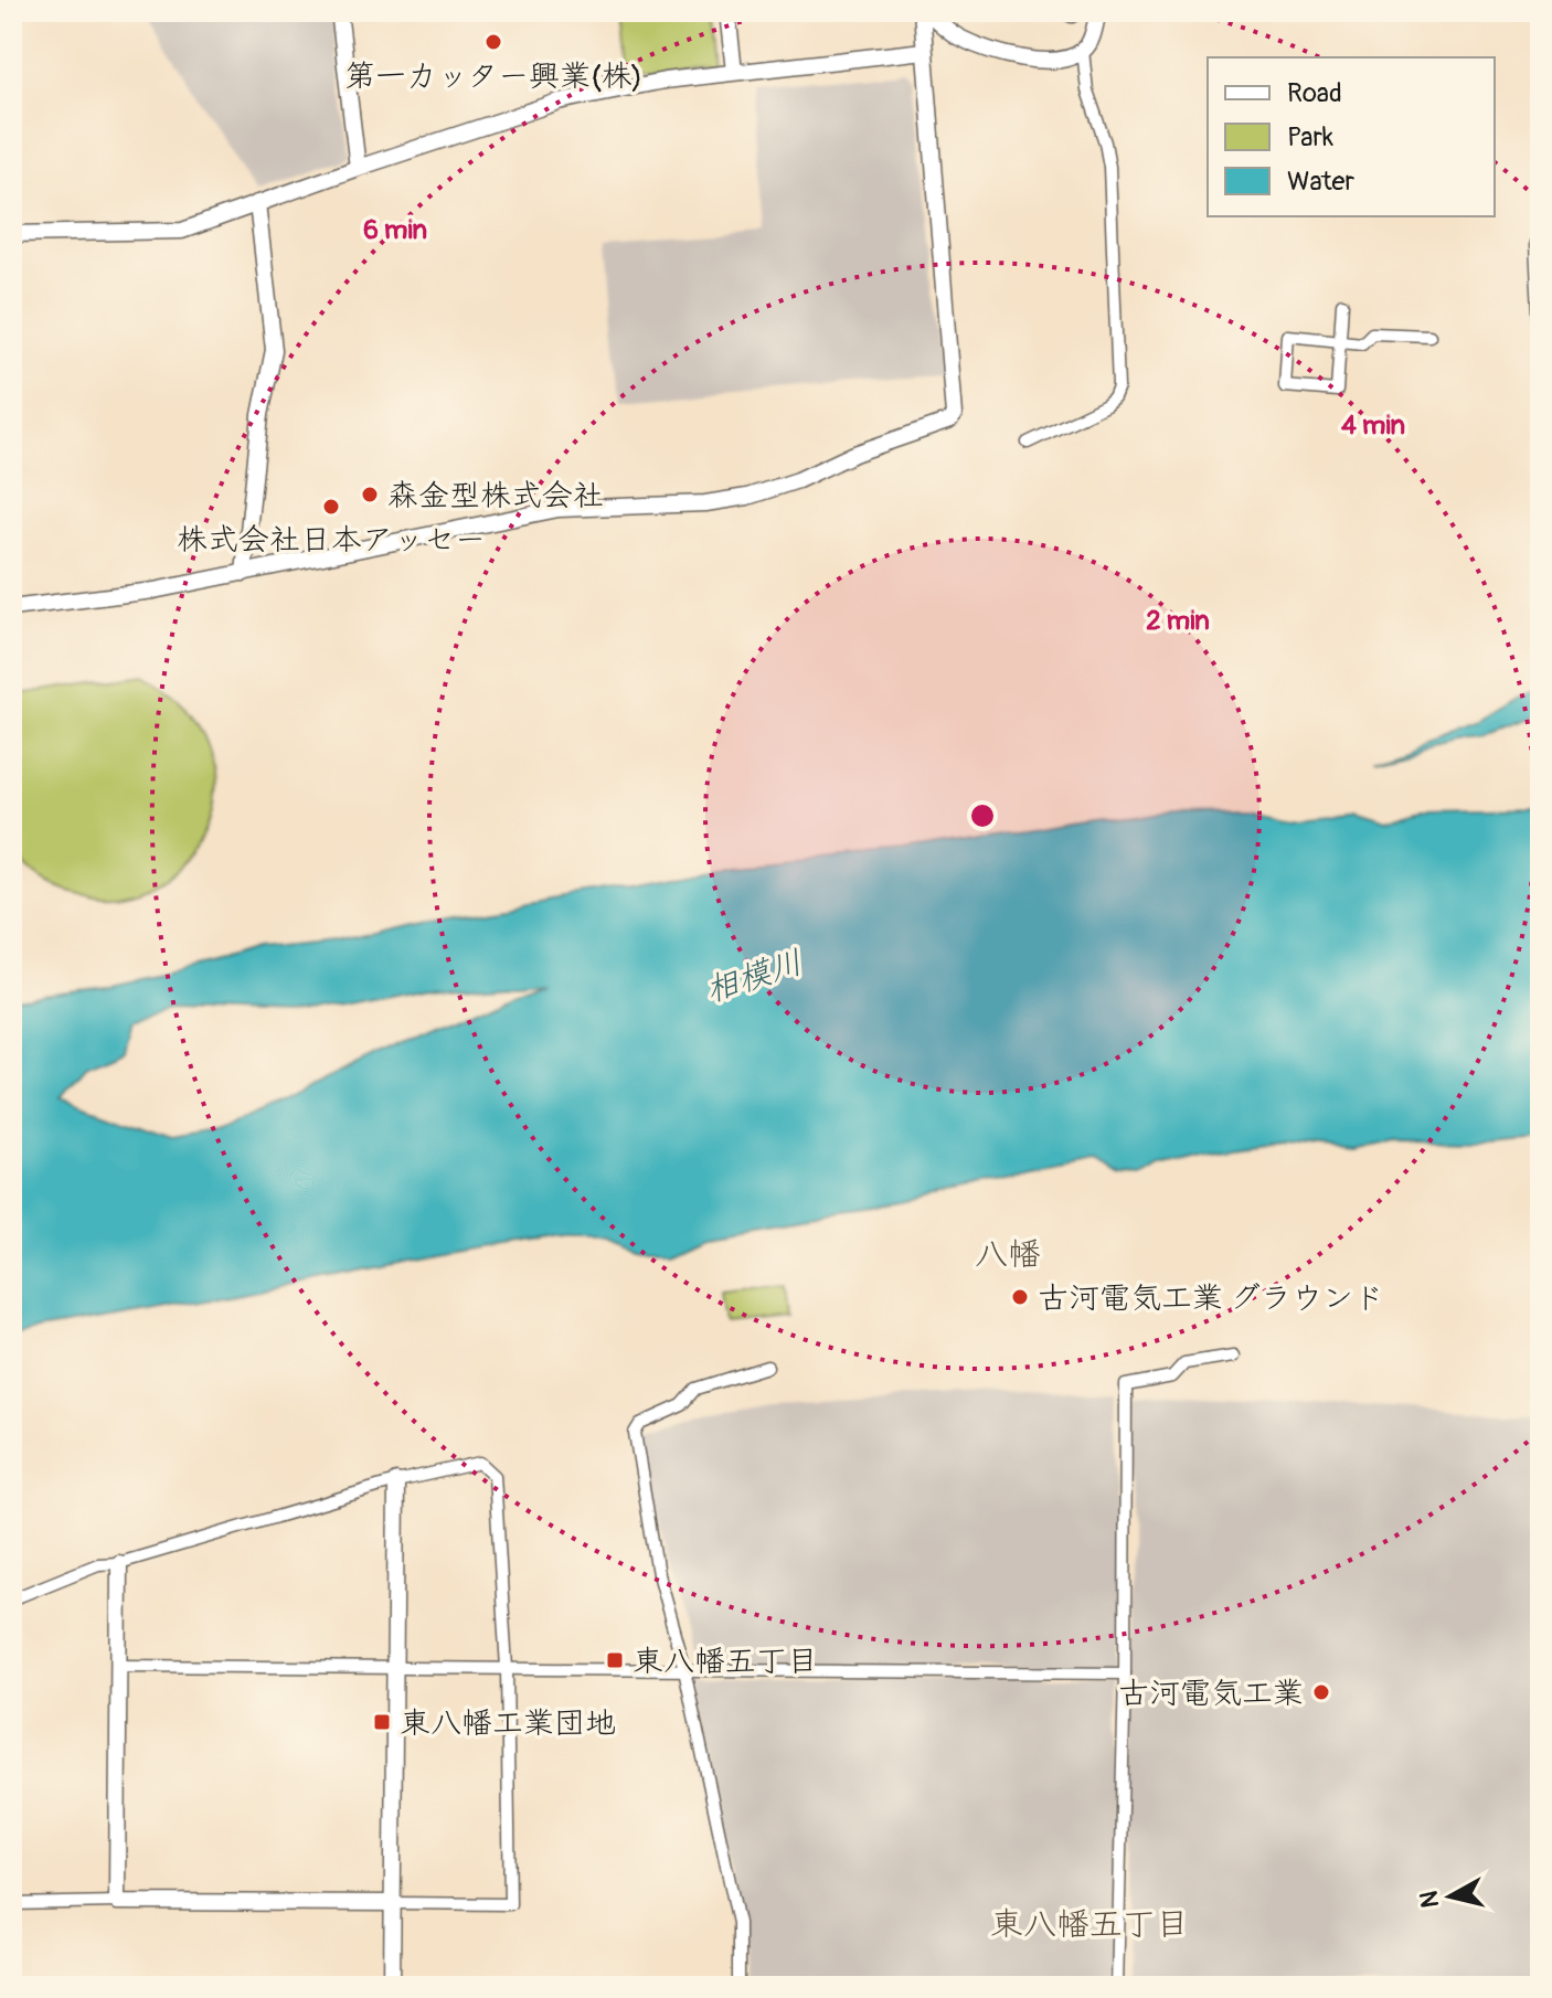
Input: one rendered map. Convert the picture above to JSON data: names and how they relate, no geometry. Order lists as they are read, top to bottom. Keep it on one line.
{"districts":["八幡","東八幡五丁目"],"water":["相模川"],"places":{"other":["第一カッター興業(株)","森金型株式会社","株式会社日本アッセー","古河電気工業 グラウンド","古河電気工業"],"transit":["東八幡五丁目","東八幡工業団地"]},"legend":["Road","Park","Water"],"north":"left","rings":["6 min","4 min","2 min"]}
